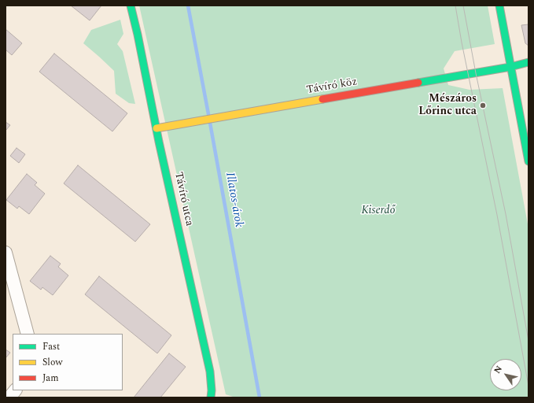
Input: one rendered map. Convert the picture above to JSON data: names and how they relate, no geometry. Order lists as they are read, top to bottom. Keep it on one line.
{"streets":{"street":["Távíró köz","Távíró utca"]},"crossings":[["Távíró köz","Távíró utca"]],"water":["Illatos-árok"],"parks":["Kiserdő"],"places":["Mészáros Lőrinc utca"],"legend":["Fast","Slow","Jam"],"north":"top left"}
